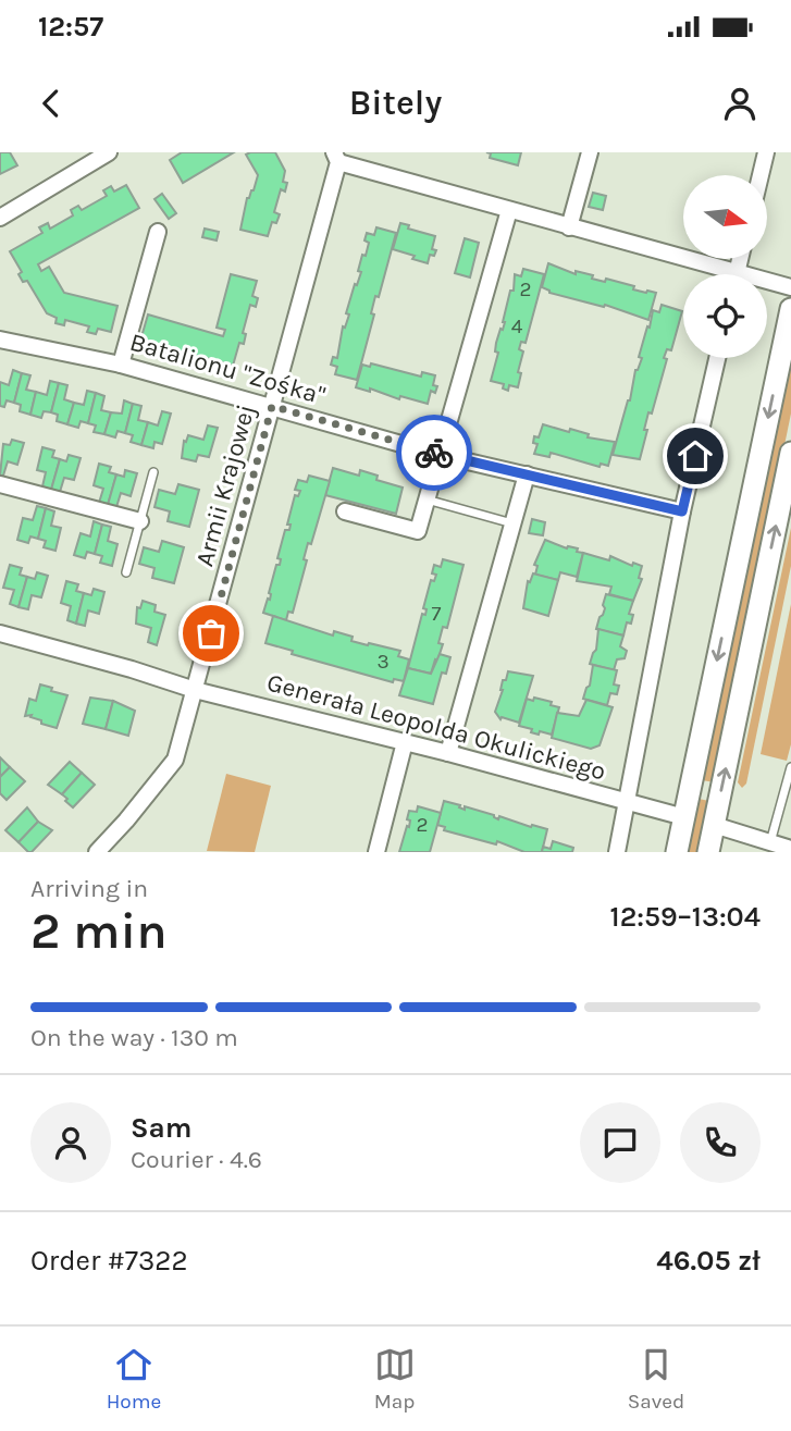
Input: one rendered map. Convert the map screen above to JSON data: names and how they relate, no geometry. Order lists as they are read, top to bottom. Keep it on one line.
{"streets":{"street":["Batalionu \"Zośka\"","Armii Krajowej","Generała Leopolda Okulickiego"]},"crossings":[["Batalionu \"Zośka\"","Armii Krajowej"],["Armii Krajowej","Generała Leopolda Okulickiego"]],"house_numbers":["2","4","7","3","2"],"north":"right","page":{"status":"12:57","header":"Bitely","heading":["2 min","Arriving in","12:59–13:04"],"panel":["Sam","Courier · 4.6","Order #7322","46.05 zł"],"bar":"On the way · 130 m","tabs":["Home","Map","Saved"]}}
